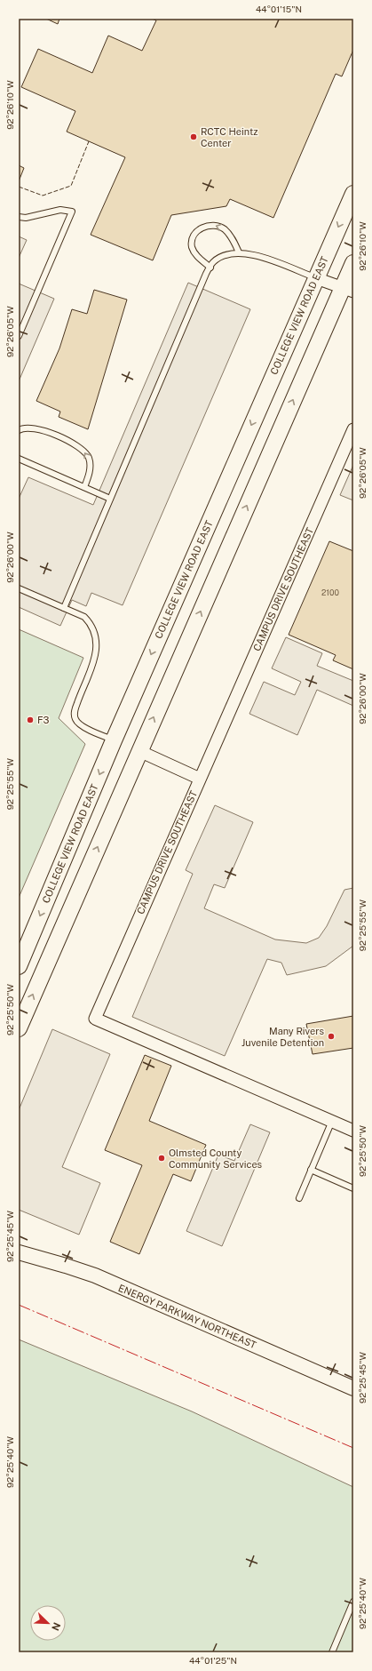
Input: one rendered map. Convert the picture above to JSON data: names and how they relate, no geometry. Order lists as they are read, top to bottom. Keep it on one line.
{"streets":{"main road":["COLLEGE VIEW ROAD EAST"],"street":["CAMPUS DRIVE SOUTHEAST","ENERGY PARKWAY NORTHEAST"]},"places":["RCTC Heintz Center","F3","Many Rivers Juvenile Detention","Olmsted County Community Services"],"house_numbers":["2100"],"north":"bottom right","coordinates":["44°01'15\"N","92°26'10\"W","92°26'05\"W","92°26'00\"W","92°25'55\"W","92°25'50\"W","92°25'45\"W","92°25'40\"W","44°01'25\"N"]}
